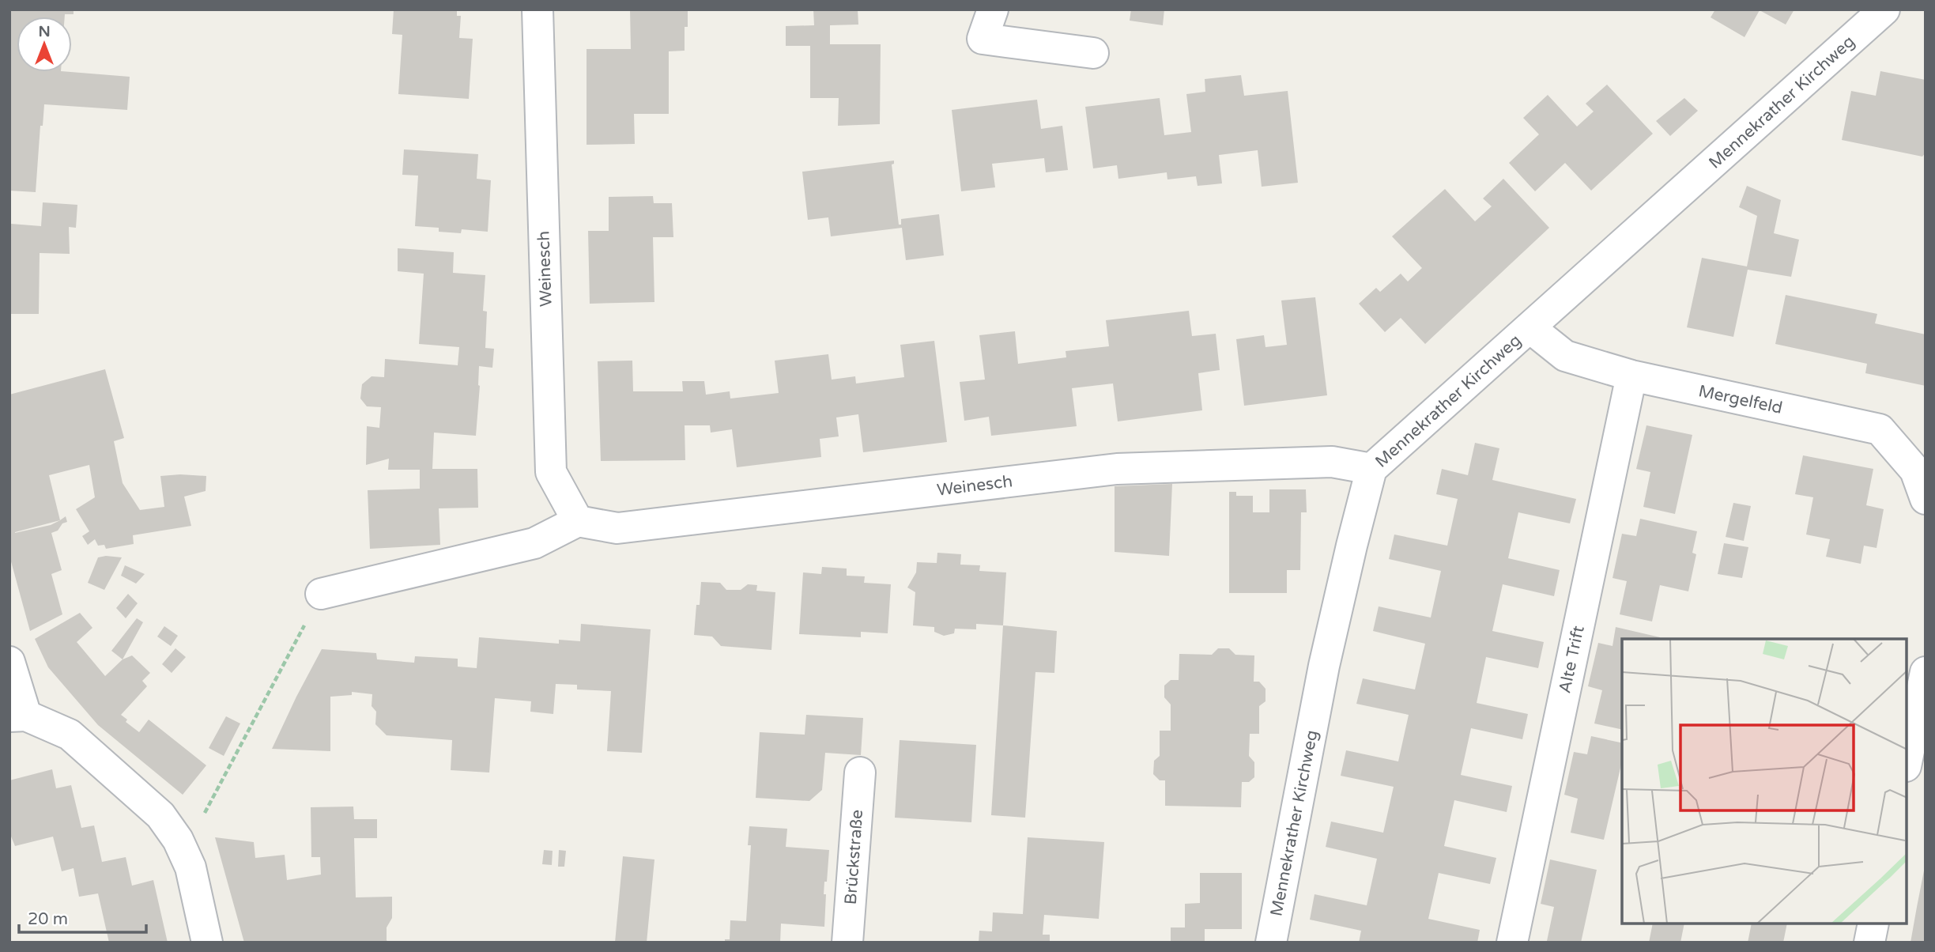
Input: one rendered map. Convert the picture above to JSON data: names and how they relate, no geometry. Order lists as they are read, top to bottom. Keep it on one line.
{"streets":{"street":["Mennekrather Kirchweg","Weinesch","Mergelfeld","Alte Trift","Brückstraße"]},"crossings":[["Mennekrather Kirchweg","Weinesch"],["Mennekrather Kirchweg","Mergelfeld"],["Mergelfeld","Alte Trift"]],"scale_bar":"20 m","north":"top"}
